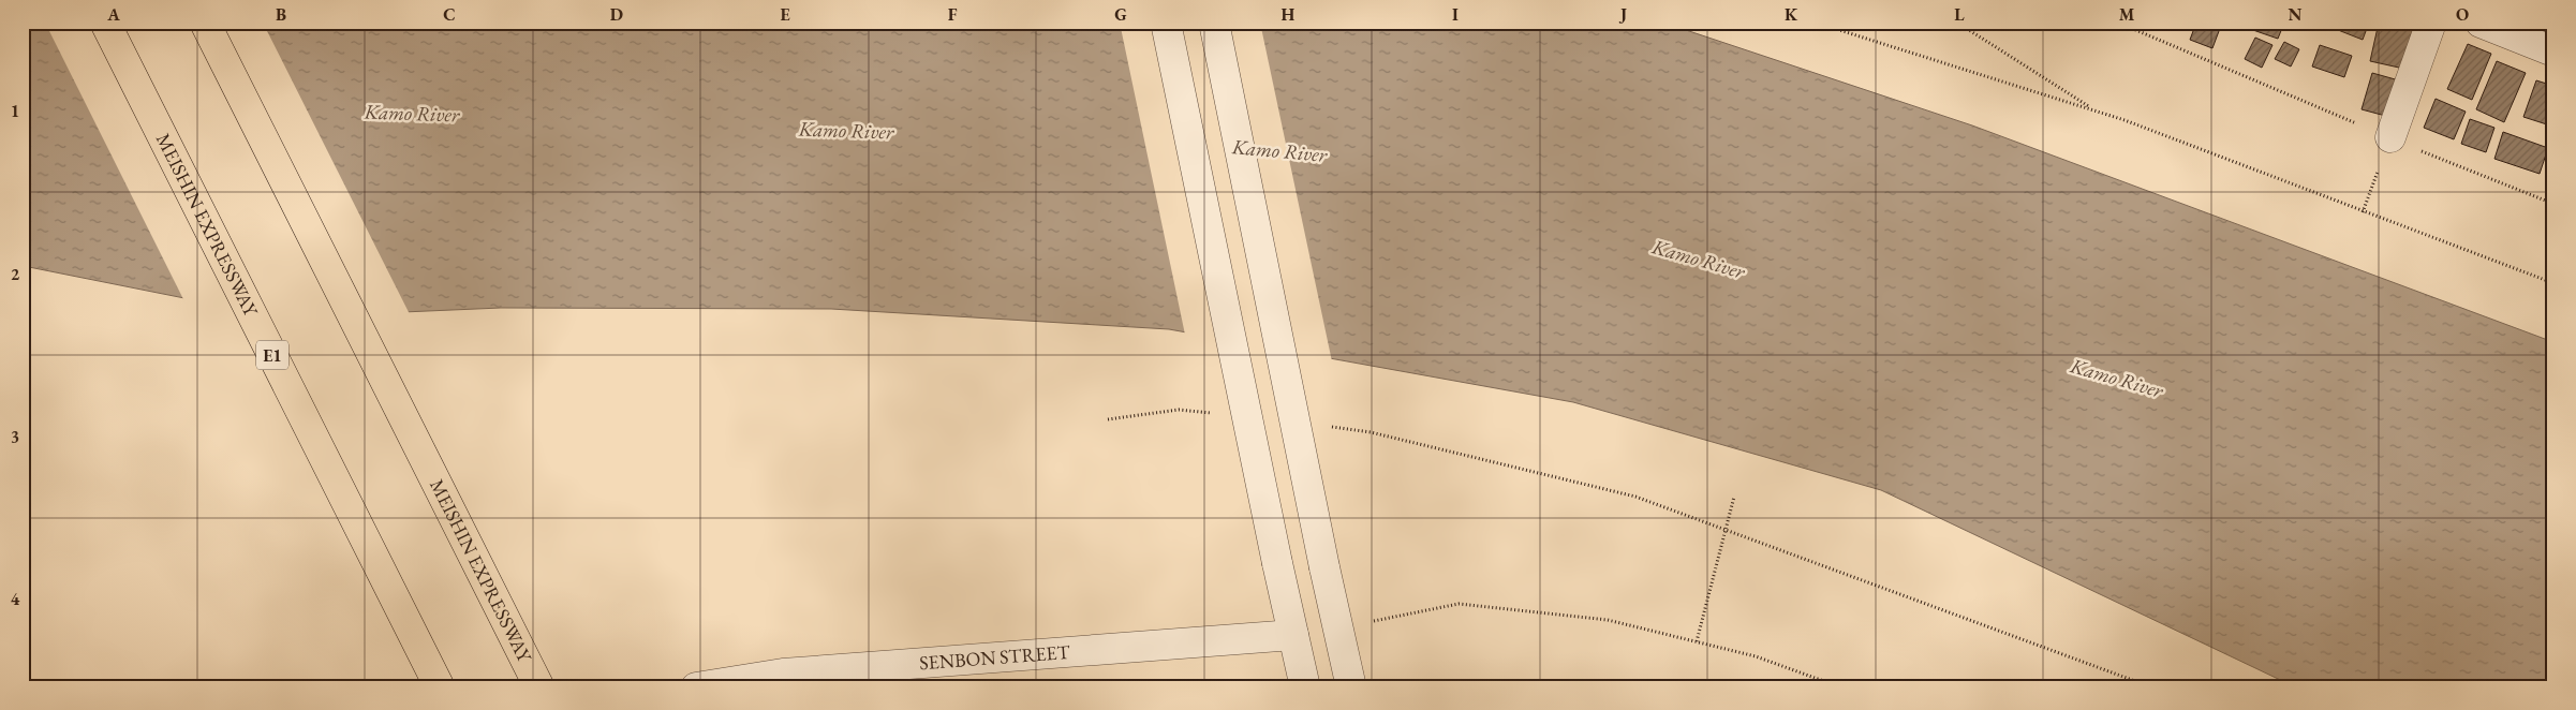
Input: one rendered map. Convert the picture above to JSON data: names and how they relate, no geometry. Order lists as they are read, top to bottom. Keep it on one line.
{"streets":{"highway":["MEISHIN EXPRESSWAY","E1"],"street":["SENBON STREET"]},"water":["Kamo River"],"grid":{"columns":["A","B","C","D","E","F","G","H","I","J","K","L","M","N","O"],"rows":["1","2","3","4"]}}
